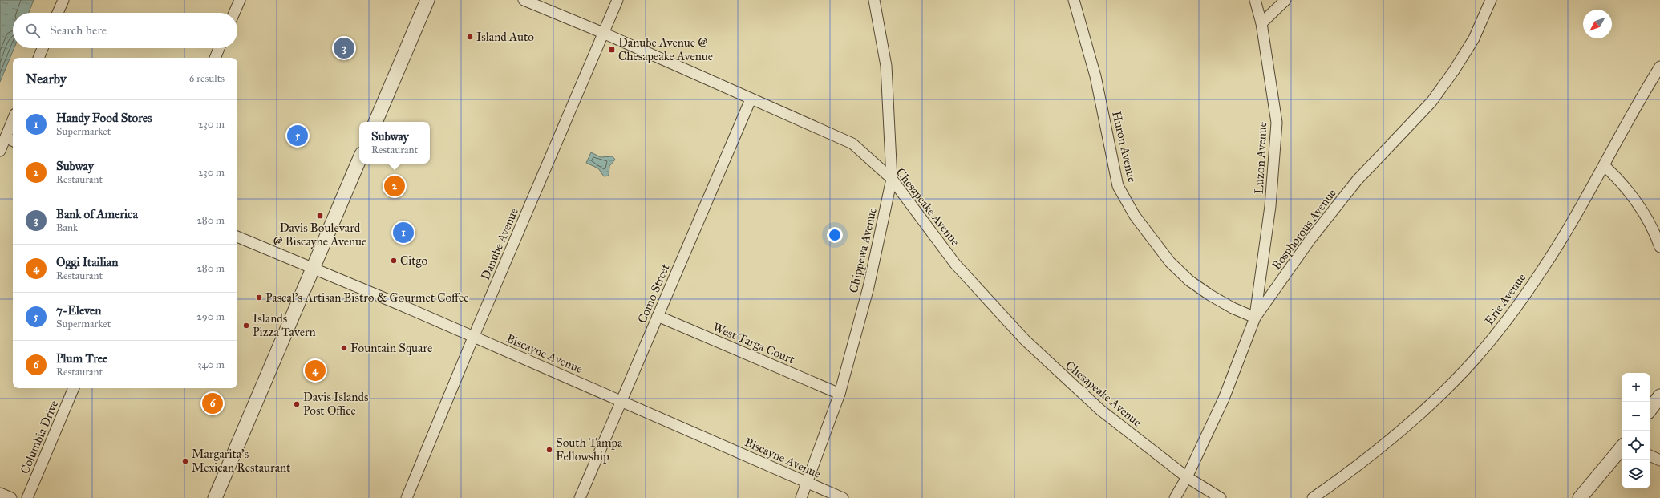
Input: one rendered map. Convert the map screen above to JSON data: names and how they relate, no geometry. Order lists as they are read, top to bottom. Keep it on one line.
{"streets":{"street":["Huron Avenue","Luzon Avenue","Chesapeake Avenue","Bosphorous Avenue","Danube Avenue","Chippewa Avenue","Como Street","Erie Avenue","West Targa Court","Biscayne Avenue","Columbia Drive"]},"crossings":[["Huron Avenue","Luzon Avenue"],["Huron Avenue","Bosphorous Avenue"],["Luzon Avenue","Bosphorous Avenue"],["Chesapeake Avenue","Bosphorous Avenue"],["Chesapeake Avenue","Danube Avenue"],["Chesapeake Avenue","Chippewa Avenue"],["Chesapeake Avenue","Como Street"],["Danube Avenue","Biscayne Avenue"],["Chippewa Avenue","West Targa Court"],["Chippewa Avenue","Biscayne Avenue"],["Como Street","West Targa Court"],["Como Street","Biscayne Avenue"]],"places":{"other":["Island Auto","Citgo","Pascal's Artisan Bistro & Gourmet Coffee","Islands Pizza Tavern","Fountain Square","Davis Islands Post Office","South Tampa Fellowship","Margarita's Mexican Restaurant"],"transit":["Danube Avenue @ Chesapeake Avenue","Davis Boulevard @ Biscayne Avenue"]},"north":"bottom left","page":{"search":"Search here","pins":["3","5","2","1","4","6"],"heading":["Nearby","6 results"],"list":[{"mark":"1","name":"Handy Food Stores","note":"Supermarket","value":"230 m"},{"mark":"2","name":"Subway","note":"Restaurant","value":"230 m"},{"mark":"3","name":"Bank of America","note":"Bank","value":"280 m"},{"mark":"4","name":"Oggi Itailian","note":"Restaurant","value":"280 m"},{"mark":"5","name":"7-Eleven","note":"Supermarket","value":"290 m"},{"mark":"6","name":"Plum Tree","note":"Restaurant","value":"340 m"}],"popup":["Subway","Restaurant"],"map_buttons":["+","−"]}}
